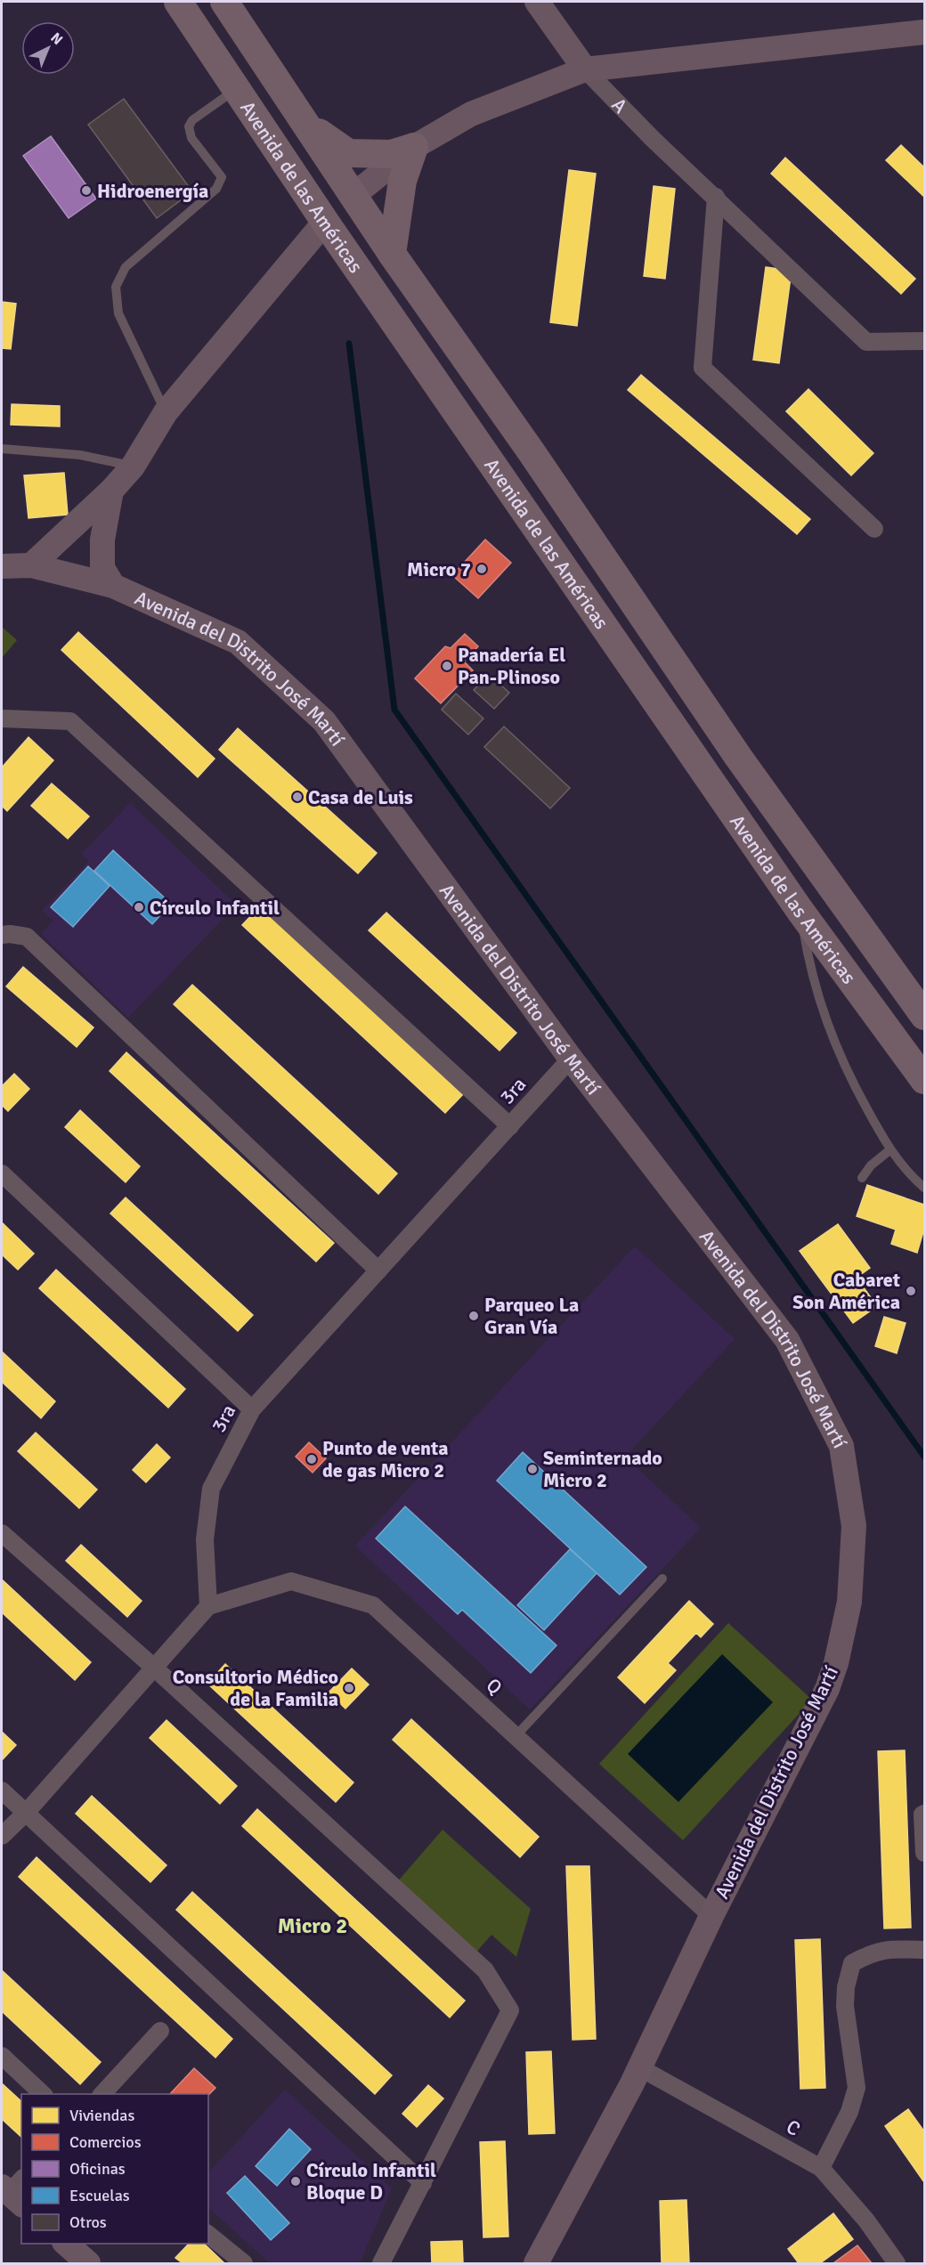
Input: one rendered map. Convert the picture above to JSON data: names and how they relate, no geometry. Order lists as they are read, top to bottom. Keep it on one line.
{"streets":{"main road":["A","Avenida de las Américas","Avenida del Distrito José Martí"],"street":["3ra","Q","C"]},"crossings":[["Avenida del Distrito José Martí","3ra"],["Avenida del Distrito José Martí","Q"],["Avenida del Distrito José Martí","C"],["3ra","Q"]],"districts":["Micro 2"],"places":["Hidroenergía","Micro 7","Panadería El Pan-Plinoso","Casa de Luis","Círculo Infantil","Cabaret Son América","Parqueo La Gran Vía","Punto de venta de gas Micro 2","Seminternado Micro 2","Consultorio Médico de la Familia","Círculo Infantil Bloque D"],"legend":["Viviendas","Comercios","Oficinas","Escuelas","Otros"],"north":"top right"}
